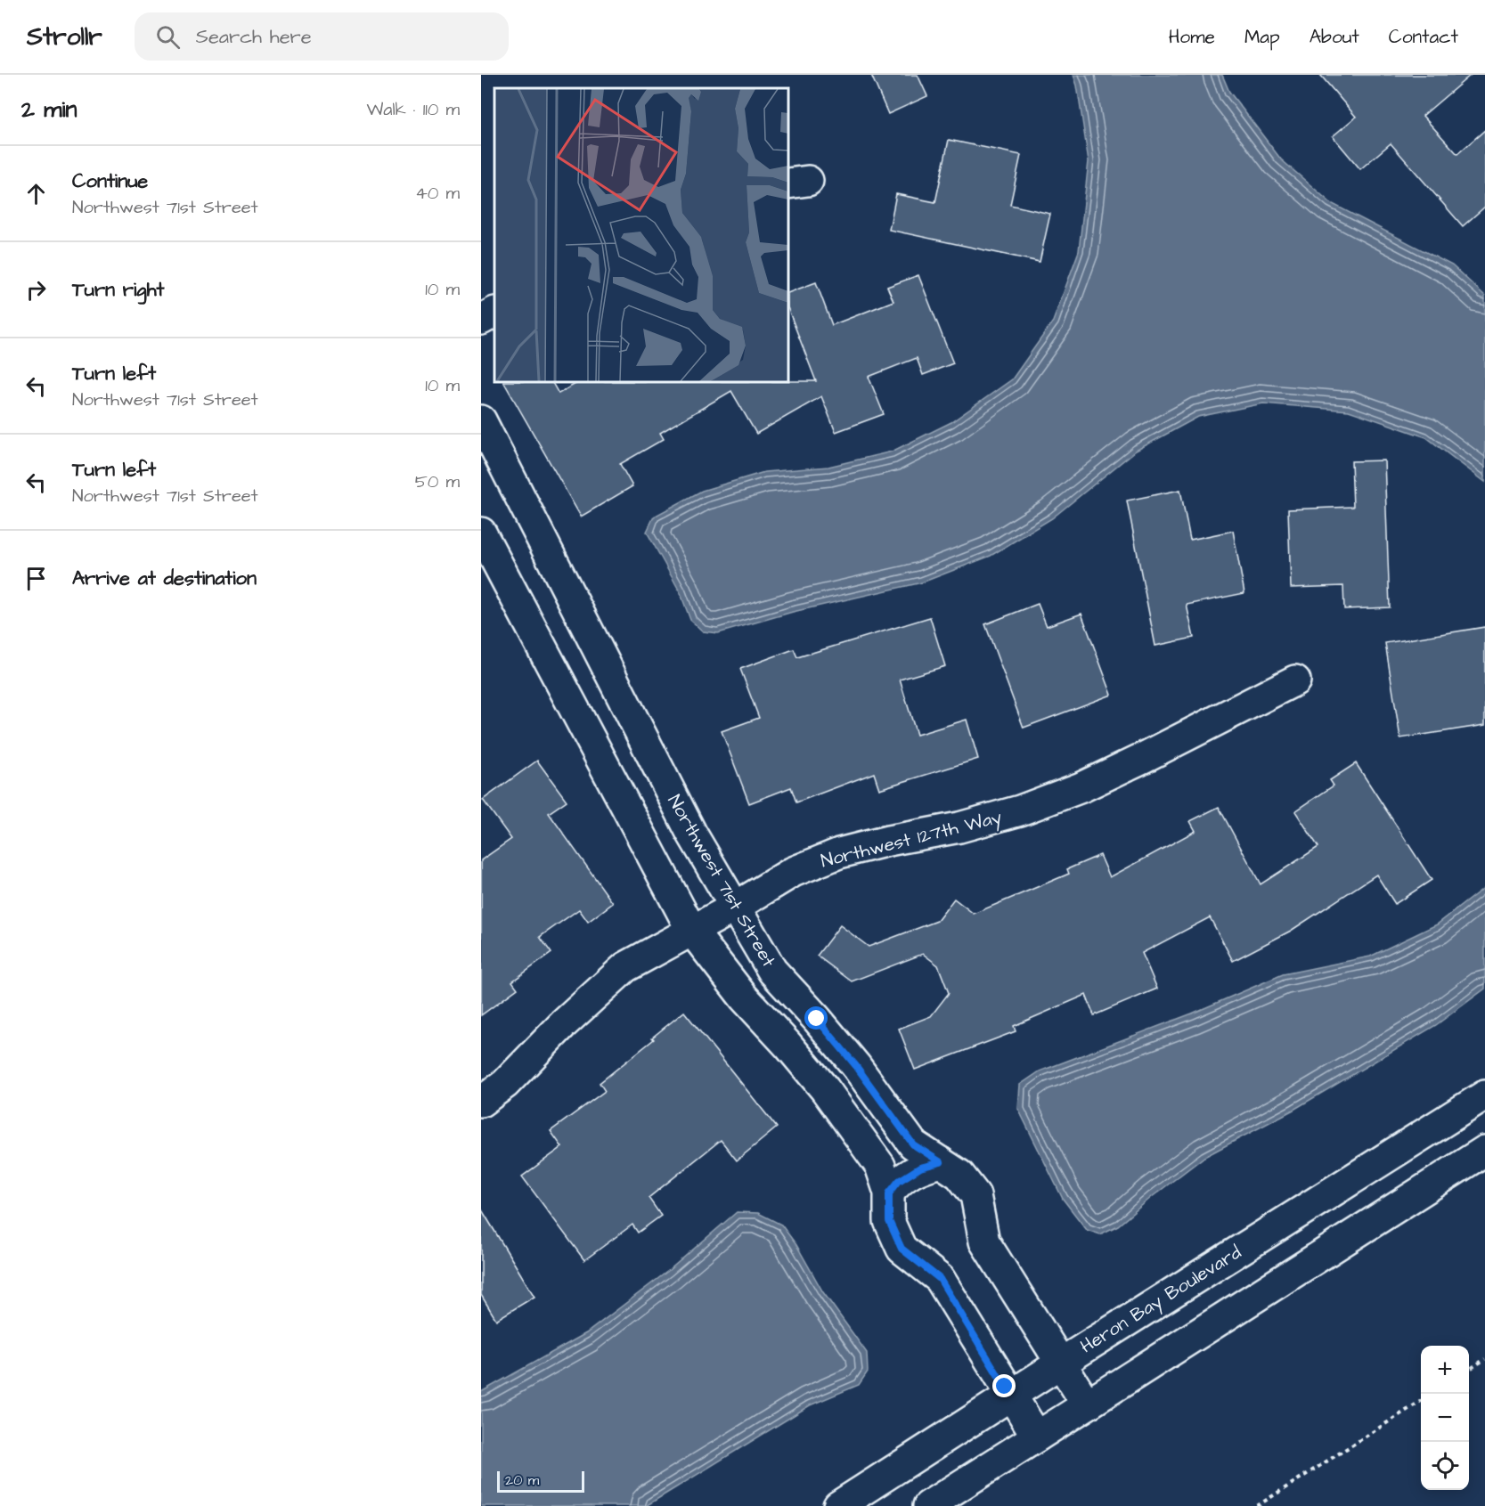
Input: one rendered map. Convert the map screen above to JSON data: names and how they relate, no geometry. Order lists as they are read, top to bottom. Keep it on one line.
{"streets":{"street":["Northwest 127th Way","Northwest 71st Street","Heron Bay Boulevard"]},"crossings":[["Northwest 127th Way","Northwest 71st Street"],["Northwest 71st Street","Heron Bay Boulevard"]],"scale_bar":"20 m","page":{"header":"Strollr","search":"Search here","nav":["Home","Map","About","Contact"],"heading":["2 min","Walk · 110 m"],"list":[["Continue","Northwest 71st Street","40 m"],["Turn right","10 m"],["Turn left","Northwest 71st Street","10 m"],["Turn left","Northwest 71st Street","50 m"],"Arrive at destination"],"map_buttons":["+","−"],"scale":"20 m"}}
